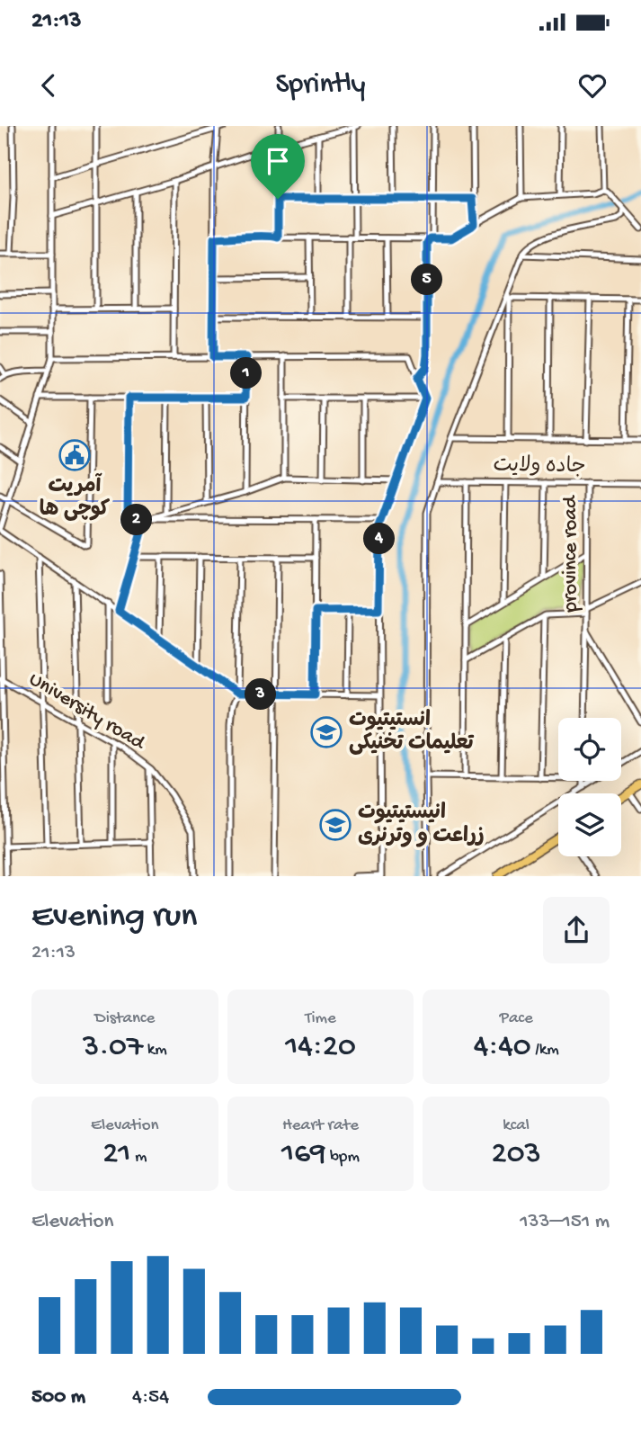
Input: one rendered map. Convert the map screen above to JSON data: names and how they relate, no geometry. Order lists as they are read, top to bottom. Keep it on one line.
{"streets":{"street":["جاده ولایت","province road","University road"]},"crossings":[["جاده ولایت","province road"]],"places":{"public building":["آمریت کوچی ها"],"school or university":["انستیتیوت تعلیمات تخنیکی","انیستیتیوت زراعت و وترنری"]},"page":{"status":"21:13","header":"Sprintly","pins":["5","1","2","4","3"],"heading":["Evening run","21:13"],"stats":[["Distance","3.07 km"],["Time","14:20"],["Pace","4:40 /km"],["Elevation","21 m"],["Heart rate","169 bpm"],["kcal","203"]],"chart":["Elevation","133–151 m"],"list":[{"name":"500 m","note":"4:54"}]}}
